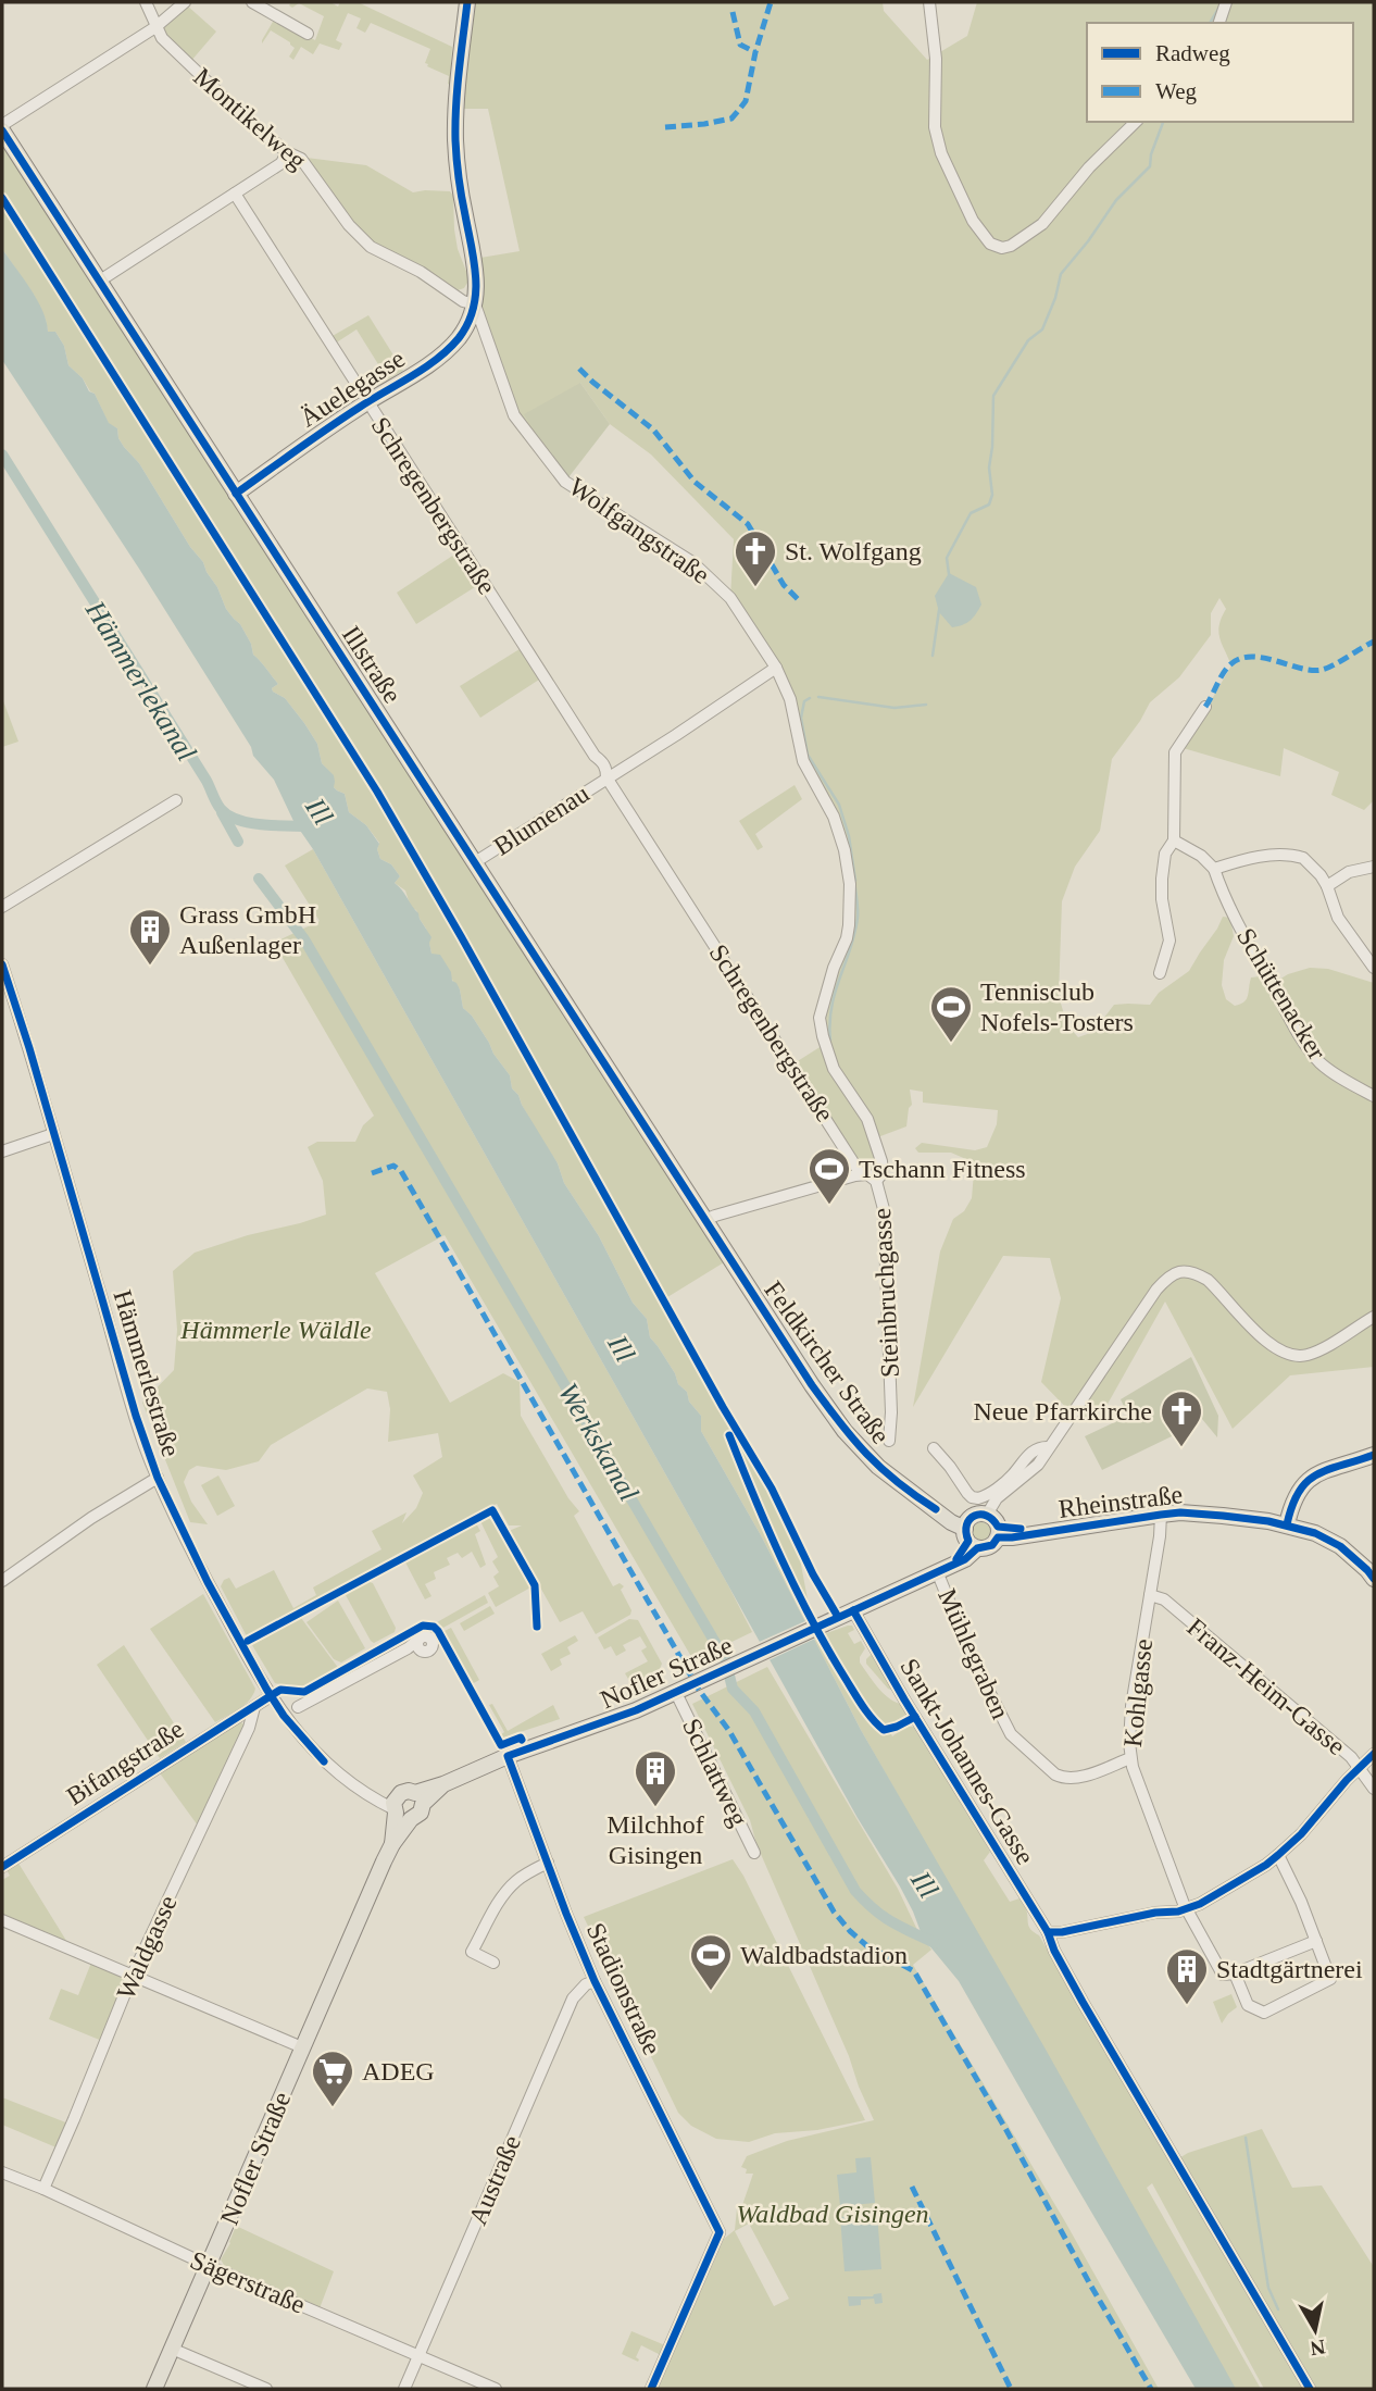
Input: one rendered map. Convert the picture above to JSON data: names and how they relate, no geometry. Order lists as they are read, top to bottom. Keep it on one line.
{"streets":{"main road":["Äuelegasse","Illstraße","Feldkircher Straße","Rheinstraße","Nofler Straße"],"street":["Montikelweg","Schregenbergstraße","Wolfgangstraße","Blumenau","Schüttenacker","Steinbruchgasse","Hämmerlestraße","Mühlegraben","Franz-Heim-Gasse","Kohlgasse","Sankt-Johannes-Gasse","Bifangstraße","Schlattweg","Waldgasse","Stadionstraße","Austraße","Sägerstraße"]},"crossings":[["Montikelweg","Äuelegasse"],["Montikelweg","Wolfgangstraße"],["Äuelegasse","Schregenbergstraße"],["Äuelegasse","Wolfgangstraße"],["Äuelegasse","Illstraße"],["Schregenbergstraße","Blumenau"],["Schregenbergstraße","Steinbruchgasse"],["Wolfgangstraße","Steinbruchgasse"],["Illstraße","Blumenau"],["Illstraße","Steinbruchgasse"],["Illstraße","Feldkircher Straße"],["Steinbruchgasse","Feldkircher Straße"],["Hämmerlestraße","Nofler Straße"],["Hämmerlestraße","Bifangstraße"],["Rheinstraße","Kohlgasse"],["Mühlegraben","Kohlgasse"],["Nofler Straße","Sankt-Johannes-Gasse"],["Nofler Straße","Schlattweg"],["Nofler Straße","Stadionstraße"],["Nofler Straße","Sägerstraße"],["Franz-Heim-Gasse","Kohlgasse"],["Bifangstraße","Waldgasse"],["Waldgasse","Sägerstraße"],["Stadionstraße","Austraße"],["Austraße","Sägerstraße"]],"water":["Hämmerlekanal","Ill","Werkskanal"],"parks":["Hämmerle Wäldle","Waldbad Gisingen"],"places":{"church":["St. Wolfgang","Neue Pfarrkirche"],"building":["Grass GmbH Außenlager","Milchhof Gisingen","Stadtgärtnerei"],"sports":["Tennisclub Nofels-Tosters","Tschann Fitness","Waldbadstadion"],"supermarket":["ADEG"]},"legend":["Radweg","Weg"],"north":"bottom"}
